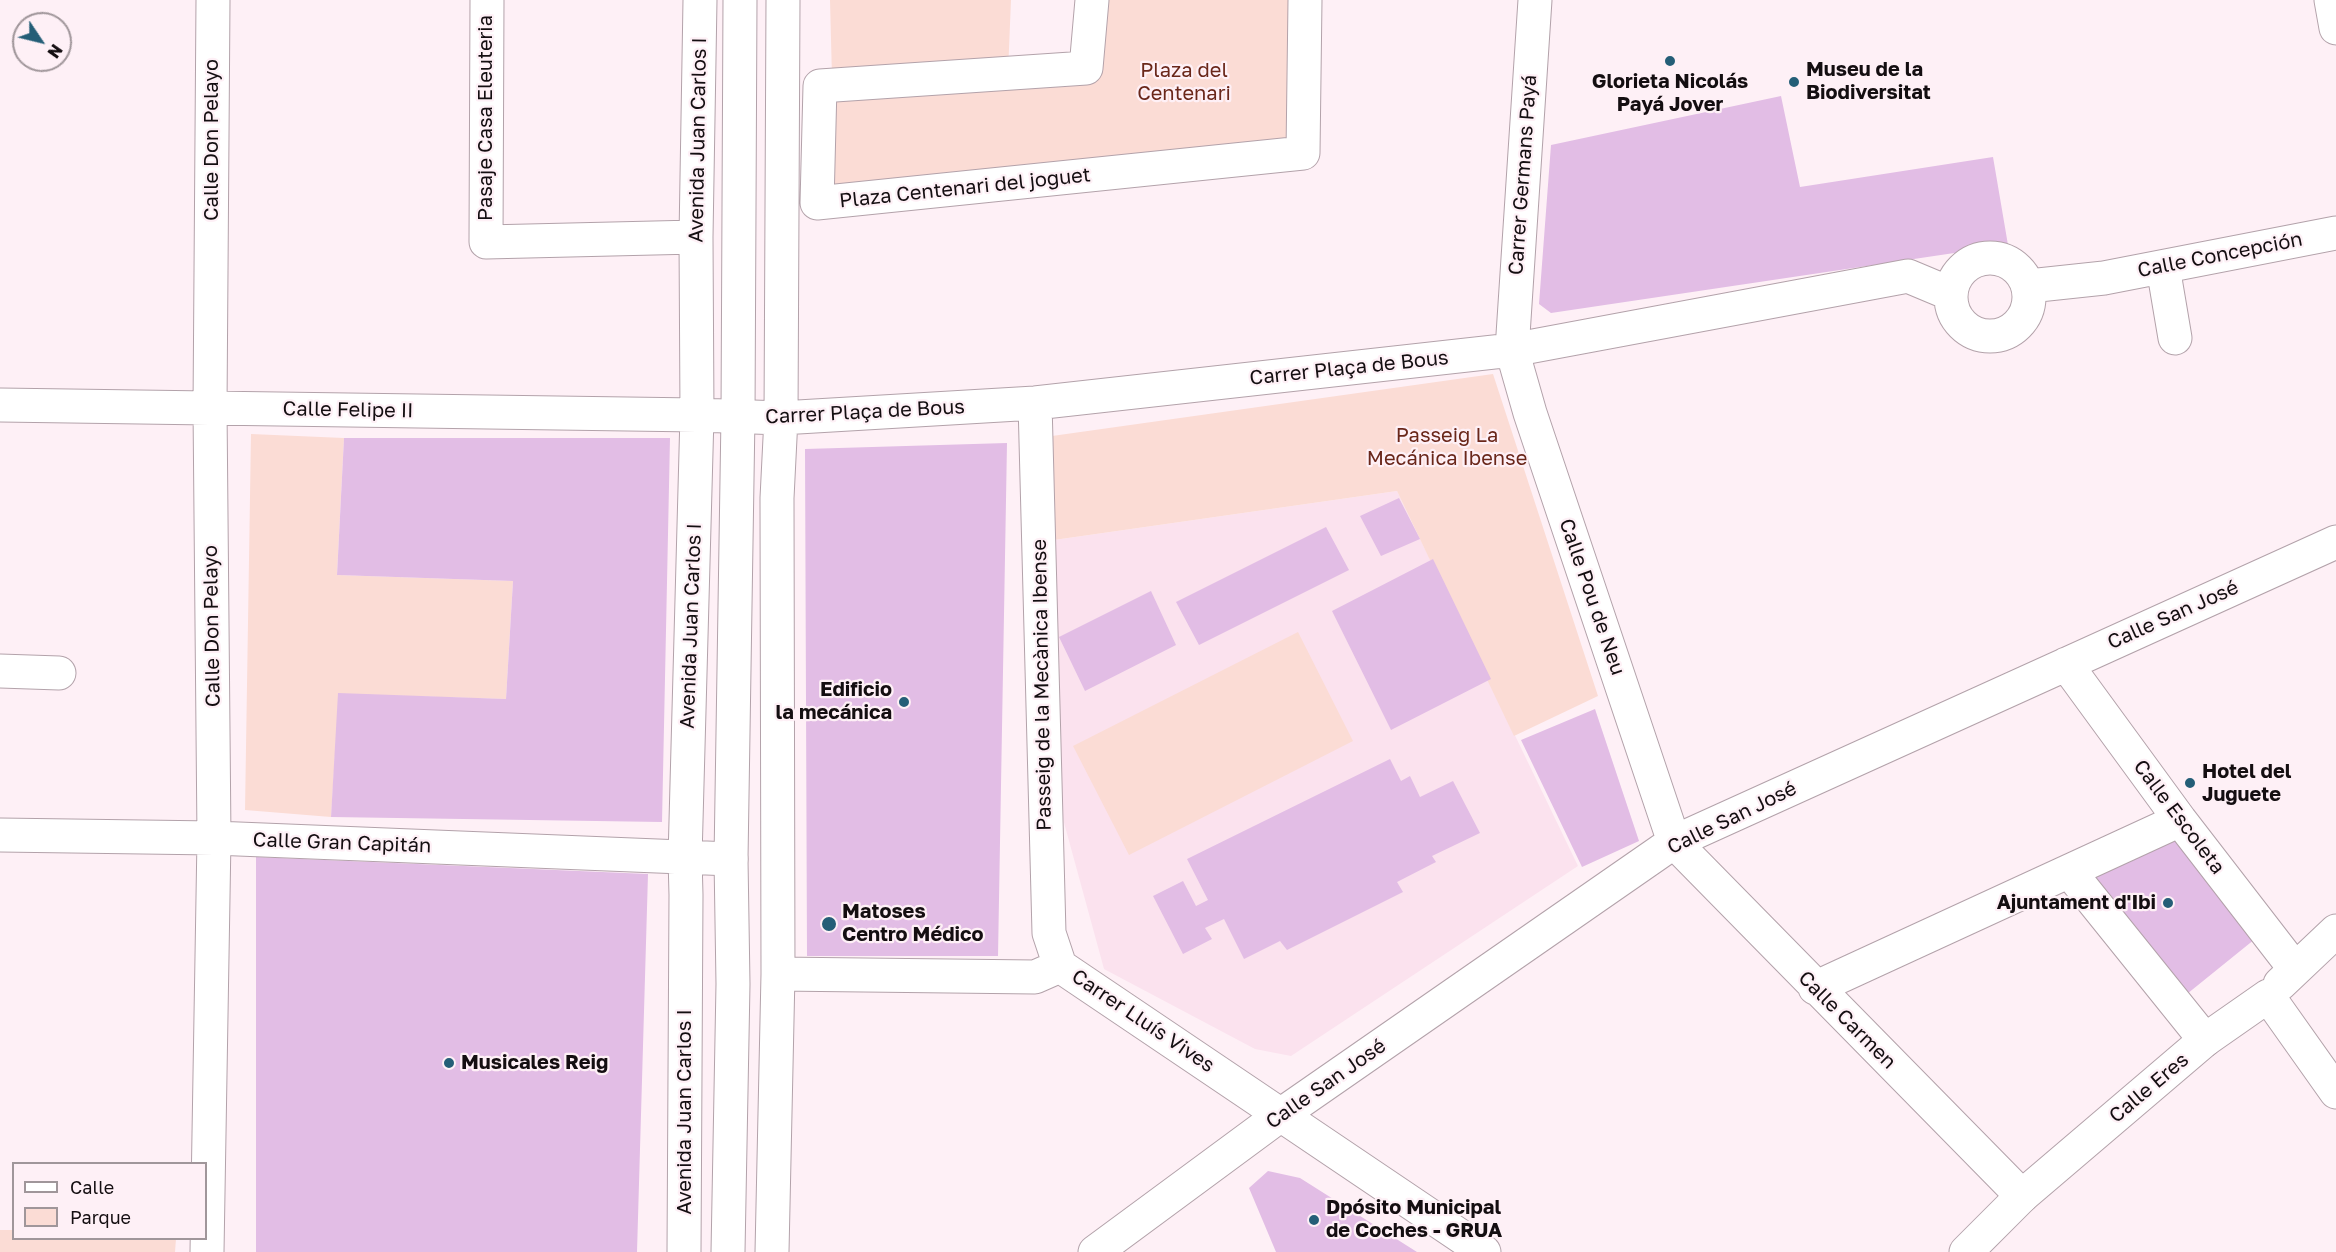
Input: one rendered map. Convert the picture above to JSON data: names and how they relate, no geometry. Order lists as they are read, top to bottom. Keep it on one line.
{"streets":{"street":["Pasaje Casa Eleuteria","Calle Don Pelayo","Avenida Juan Carlos I","Carrer Germans Payá","Plaza Centenari del joguet","Calle Concepción","Carrer Plaça de Bous","Calle Felipe II","Calle Pou de Neu","Calle San José","Passeig de la Mecànica Ibense","Calle Escoleta","Calle Gran Capitán","Calle Carmen","Carrer Lluís Vives","Calle Eres"]},"crossings":[["Pasaje Casa Eleuteria","Avenida Juan Carlos I"],["Calle Don Pelayo","Calle Felipe II"],["Calle Don Pelayo","Calle Gran Capitán"],["Avenida Juan Carlos I","Carrer Plaça de Bous"],["Avenida Juan Carlos I","Calle Felipe II"],["Avenida Juan Carlos I","Calle Gran Capitán"],["Carrer Germans Payá","Carrer Plaça de Bous"],["Carrer Germans Payá","Calle Pou de Neu"],["Calle Concepción","Carrer Plaça de Bous"],["Carrer Plaça de Bous","Calle Felipe II"],["Carrer Plaça de Bous","Calle Pou de Neu"],["Carrer Plaça de Bous","Passeig de la Mecànica Ibense"],["Calle Pou de Neu","Calle San José"],["Calle Pou de Neu","Calle Carmen"],["Calle San José","Calle Escoleta"],["Calle San José","Calle Carmen"],["Calle San José","Carrer Lluís Vives"],["Passeig de la Mecànica Ibense","Carrer Lluís Vives"],["Calle Escoleta","Calle Eres"],["Calle Carmen","Calle Eres"]],"parks":["Plaza del Centenari","Passeig La Mecánica Ibense"],"places":["Glorieta Nicolás Payá Jover","Museu de la Biodiversitat","Edificio la mecánica","Hotel del Juguete","Ajuntament d'Ibi","Matoses Centro Médico","Musicales Reig","Dpósito Municipal de Coches - GRUA"],"legend":["Calle","Parque"],"north":"bottom right"}
